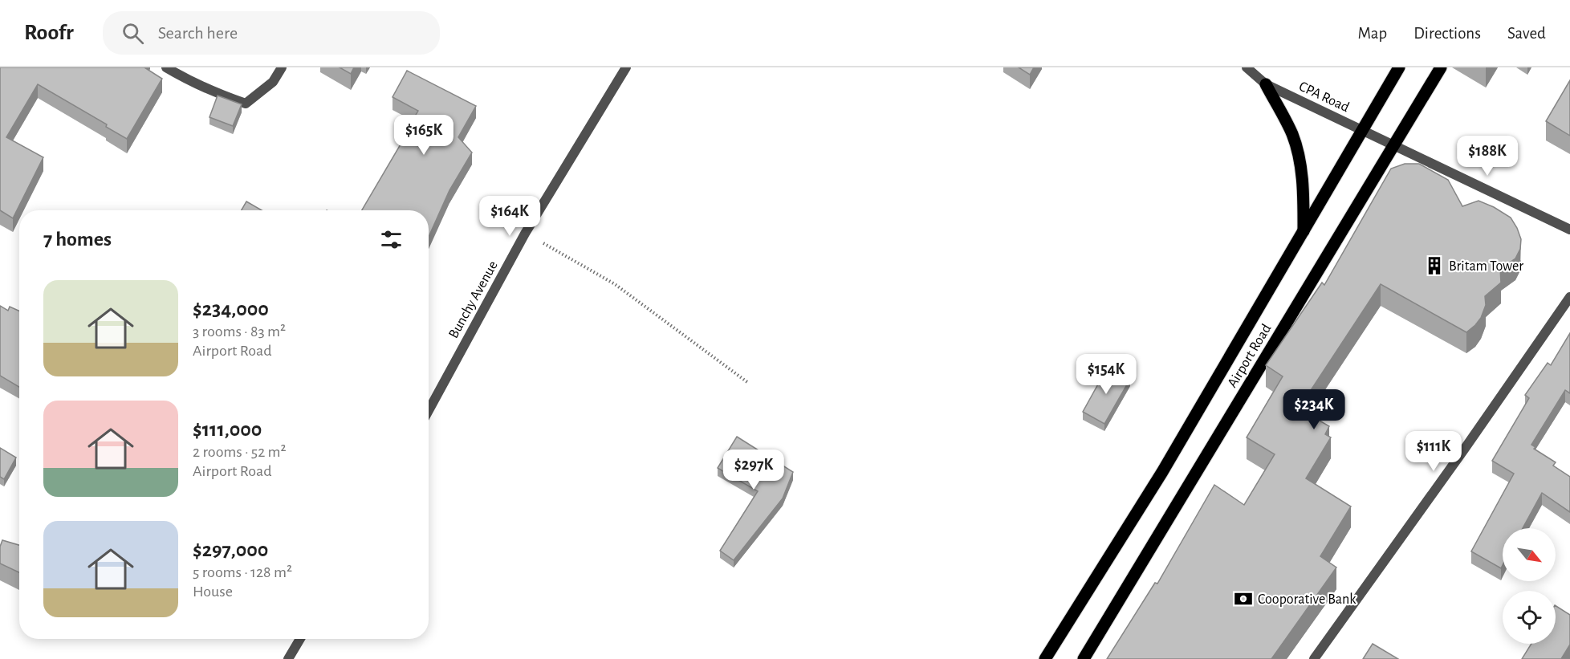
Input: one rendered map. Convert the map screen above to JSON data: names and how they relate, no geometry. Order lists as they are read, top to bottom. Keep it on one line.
{"streets":{"main road":["Airport Road"],"street":["CPA Road","Bunchy Avenue"]},"crossings":[["CPA Road","Airport Road"]],"places":{"building":["Britam Tower"],"bank":["Cooporative Bank"]},"north":"bottom right","page":{"header":"Roofr","search":"Search here","nav":["Map","Directions","Saved"],"price":["$165K","$188K","$164K","$154K","$234K","$111K","$297K"],"heading":"7 homes","list":[{"name":"$234,000","note":"3 rooms · 83 m² · Airport Road"},{"name":"$111,000","note":"2 rooms · 52 m² · Airport Road"},{"name":"$297,000","note":"5 rooms · 128 m² · House"}]}}
